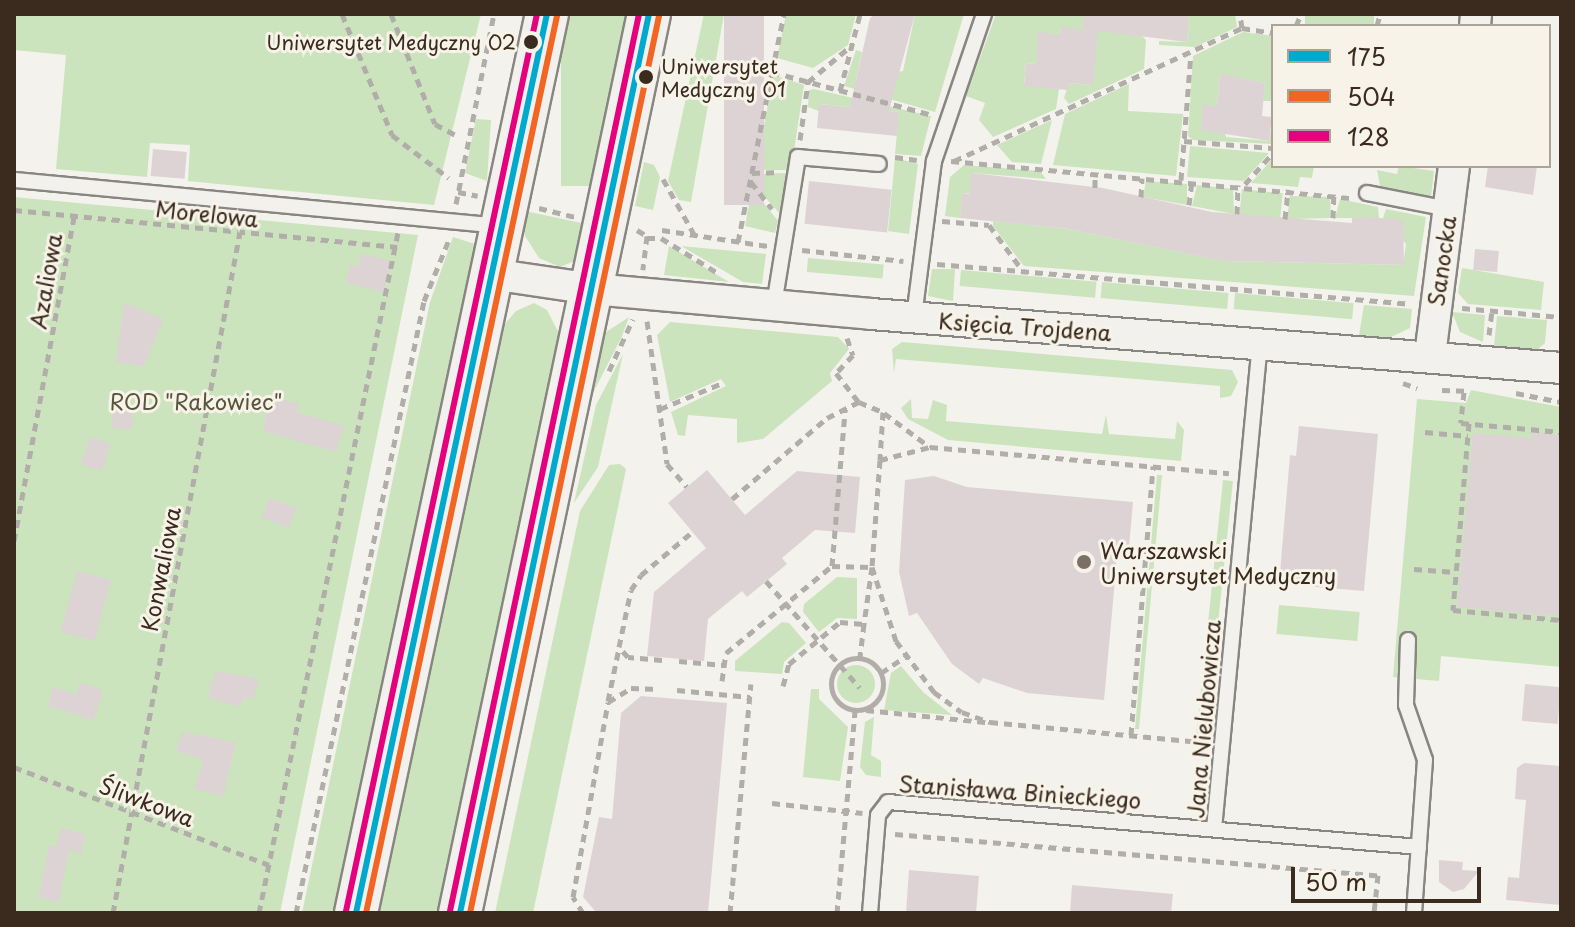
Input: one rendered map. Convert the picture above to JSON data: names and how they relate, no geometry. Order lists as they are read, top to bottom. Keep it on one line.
{"streets":{"street":["Sanocka","Księcia Trojdena"],"lane":["Jana Nielubowicza","Stanisława Binieckiego"],"path":["Morelowa","Azaliowa","Konwaliowa","Śliwkowa"]},"crossings":[["Morelowa","Azaliowa"],["Morelowa","Konwaliowa"],["Sanocka","Księcia Trojdena"],["Księcia Trojdena","Jana Nielubowicza"],["Konwaliowa","Śliwkowa"],["Jana Nielubowicza","Stanisława Binieckiego"]],"parks":["ROD \"Rakowiec\""],"places":["Uniwersytet Medyczny 02","Uniwersytet Medyczny 01","Warszawski Uniwersytet Medyczny"],"lines":["transit line 175","transit line 128","transit line 504"],"legend":["175","504","128"],"scale_bar":"50 m"}
